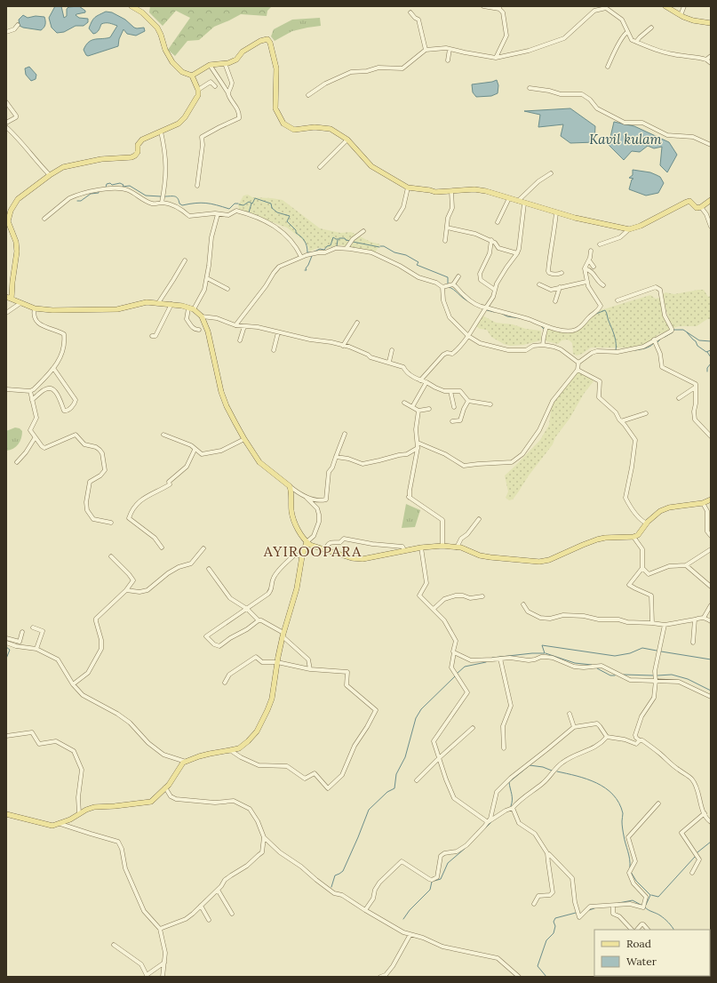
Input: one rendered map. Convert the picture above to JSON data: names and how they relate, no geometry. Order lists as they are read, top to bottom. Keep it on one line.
{"districts":["AYIROOPARA"],"water":["Kavil kulam"],"legend":["Road","Water"]}
